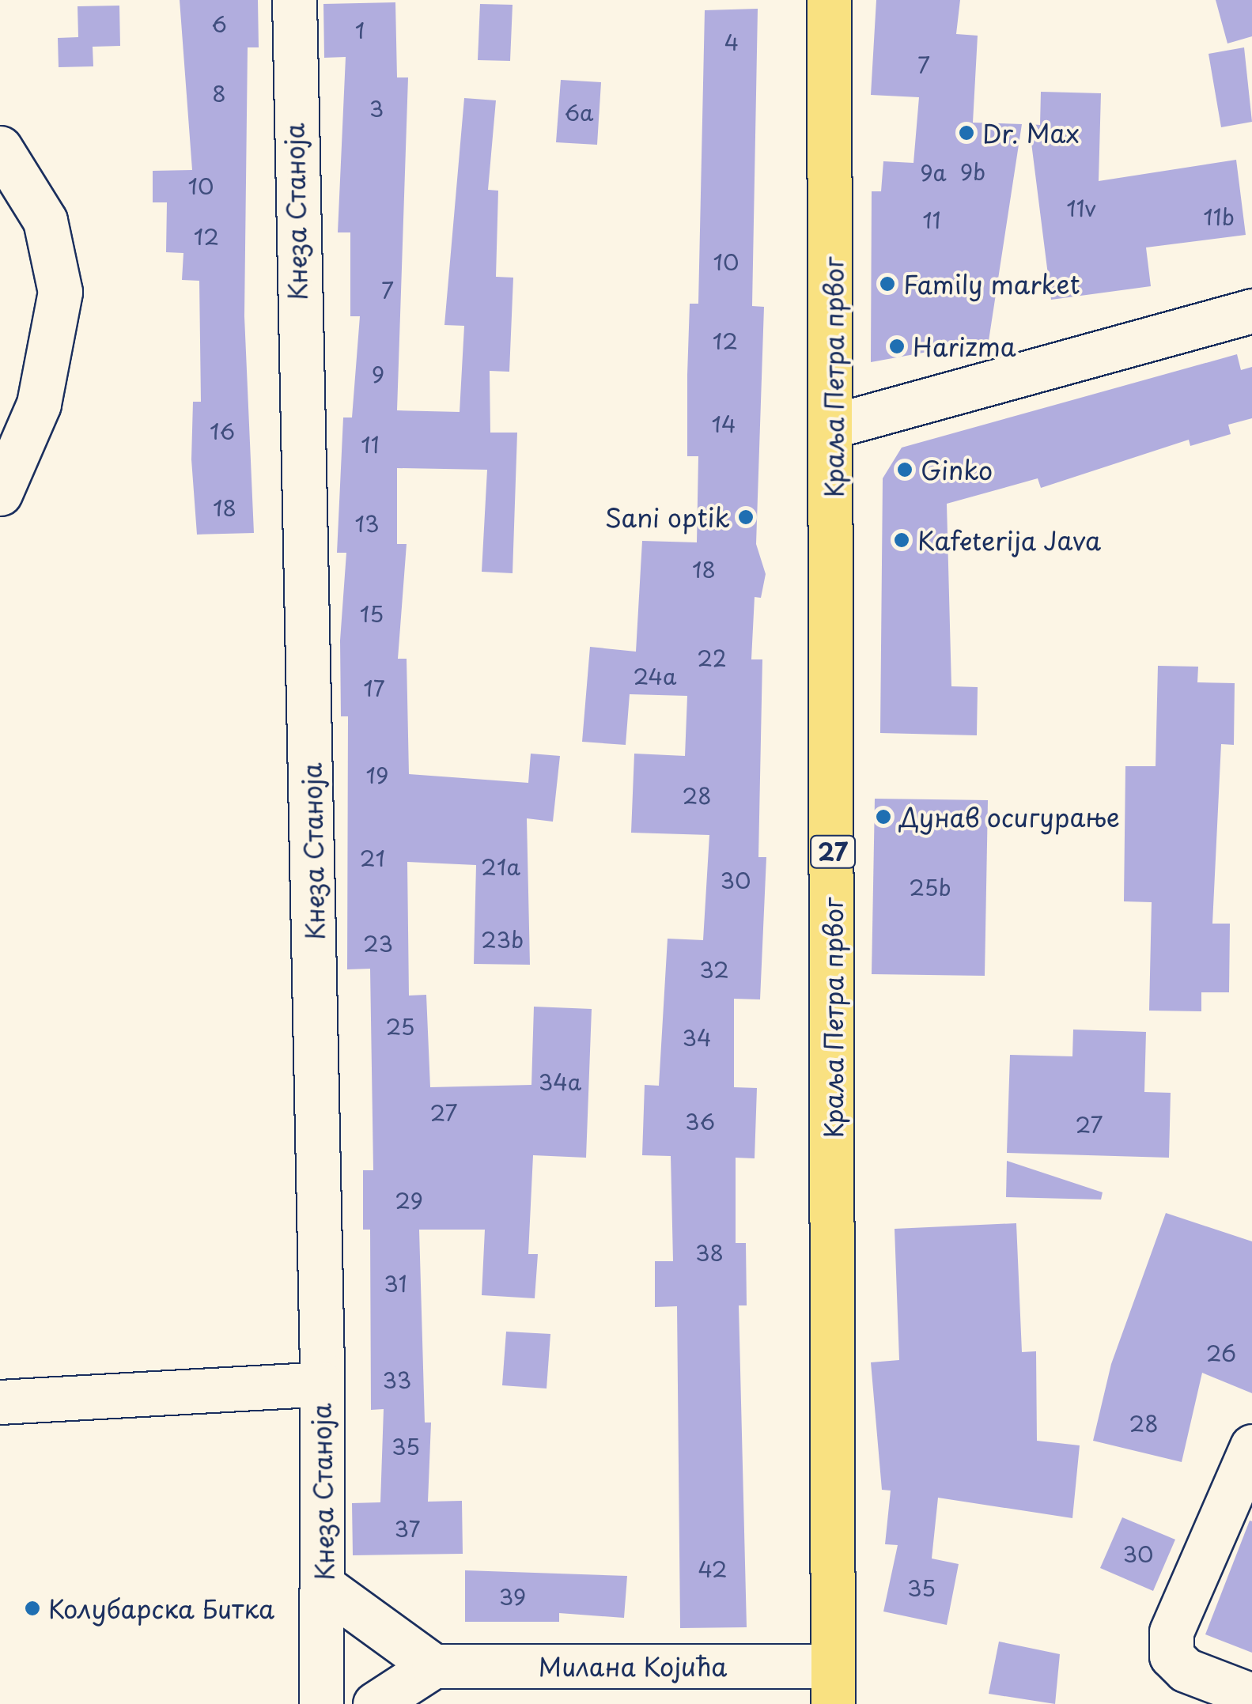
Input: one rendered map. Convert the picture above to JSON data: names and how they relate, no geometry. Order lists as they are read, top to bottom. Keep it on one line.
{"streets":{"main road":["Краља Петра првог","27"],"street":["Кнеза Станоја","Милана Којића"]},"crossings":[["Краља Петра првог","Милана Којића"]],"places":["Dr. Max","Family market","Harizma","Ginko","Sani optik","Kafeterija Java","Дунав осигурање","Колубарска Битка"],"house_numbers":["6","1","4","7","8","3","6a","9b","9a","10","11v","11b","11","12","10","7","12","9","14","16","11","18","13","18","15","22","24a","17","19","28","21","21a","30","25b","23b","23","32","25","34","34a","27","36","27","29","38","31","26","33","28","35","37","30","42","35","39"]}
